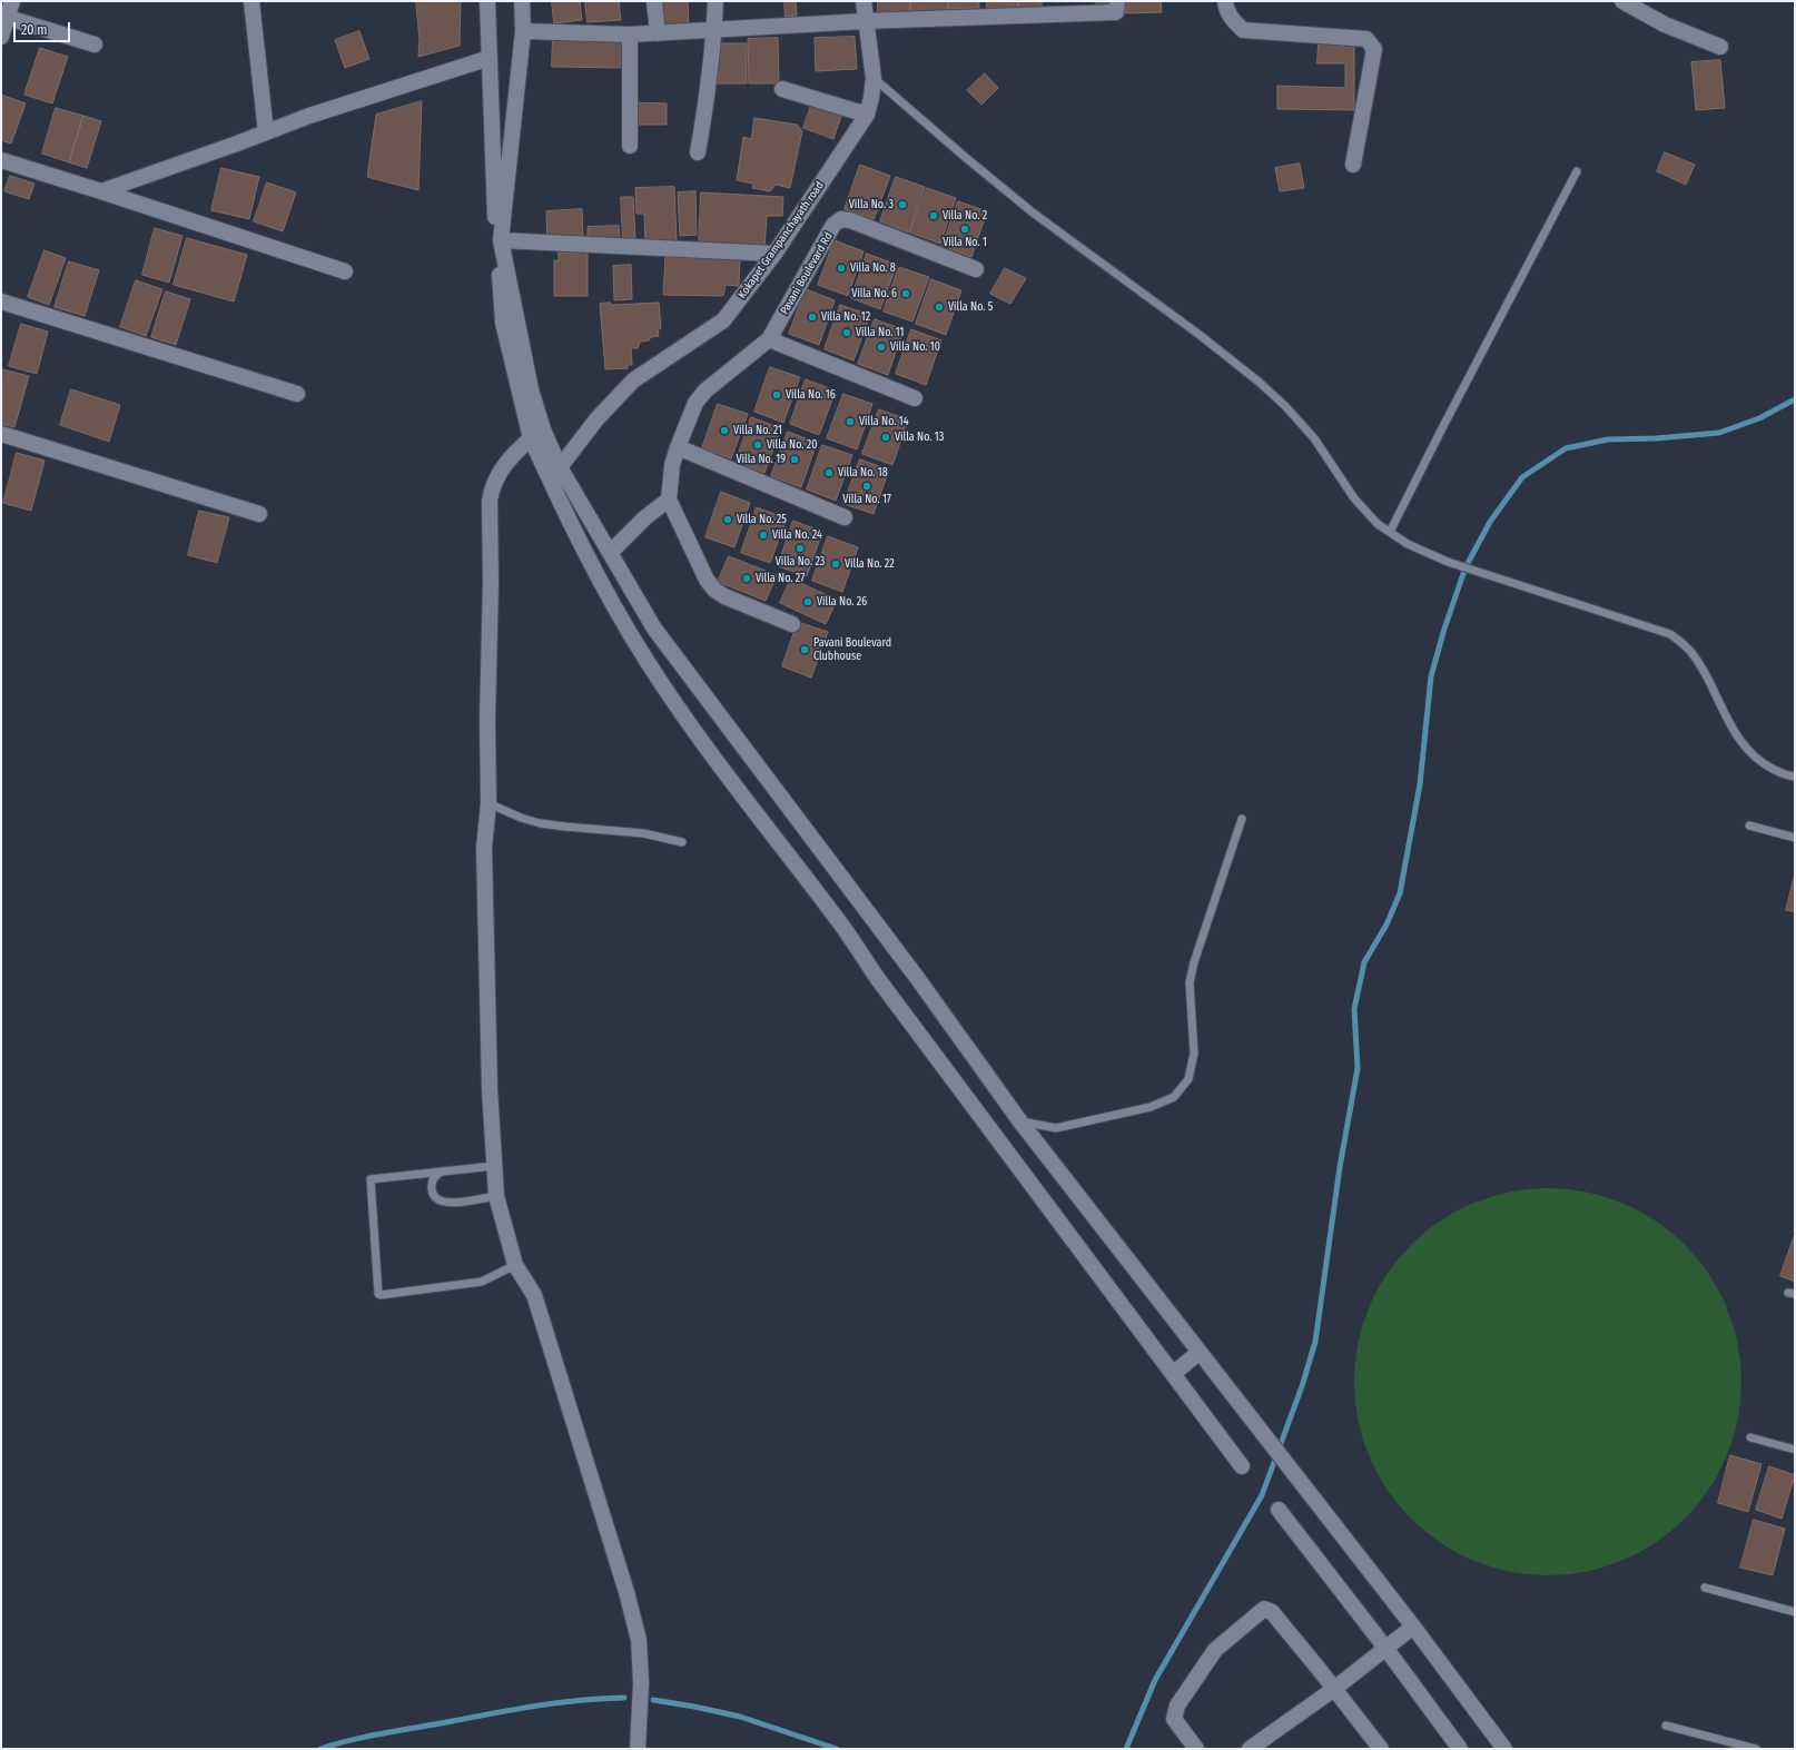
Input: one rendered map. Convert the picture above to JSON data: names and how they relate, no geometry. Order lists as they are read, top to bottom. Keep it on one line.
{"streets":{"street":["Kokapet Grampanchayath road","Pavani Boulevard Rd"]},"places":["Villa No. 3","Villa No. 2","Villa No. 1","Villa No. 8","Villa No. 6","Villa No. 5","Villa No. 12","Villa No. 11","Villa No. 10","Villa No. 16","Villa No. 14","Villa No. 21","Villa No. 13","Villa No. 20","Villa No. 19","Villa No. 18","Villa No. 17","Villa No. 25","Villa No. 24","Villa No. 23","Villa No. 22","Villa No. 27","Villa No. 26","Pavani Boulevard Clubhouse"],"scale_bar":"20 m"}
